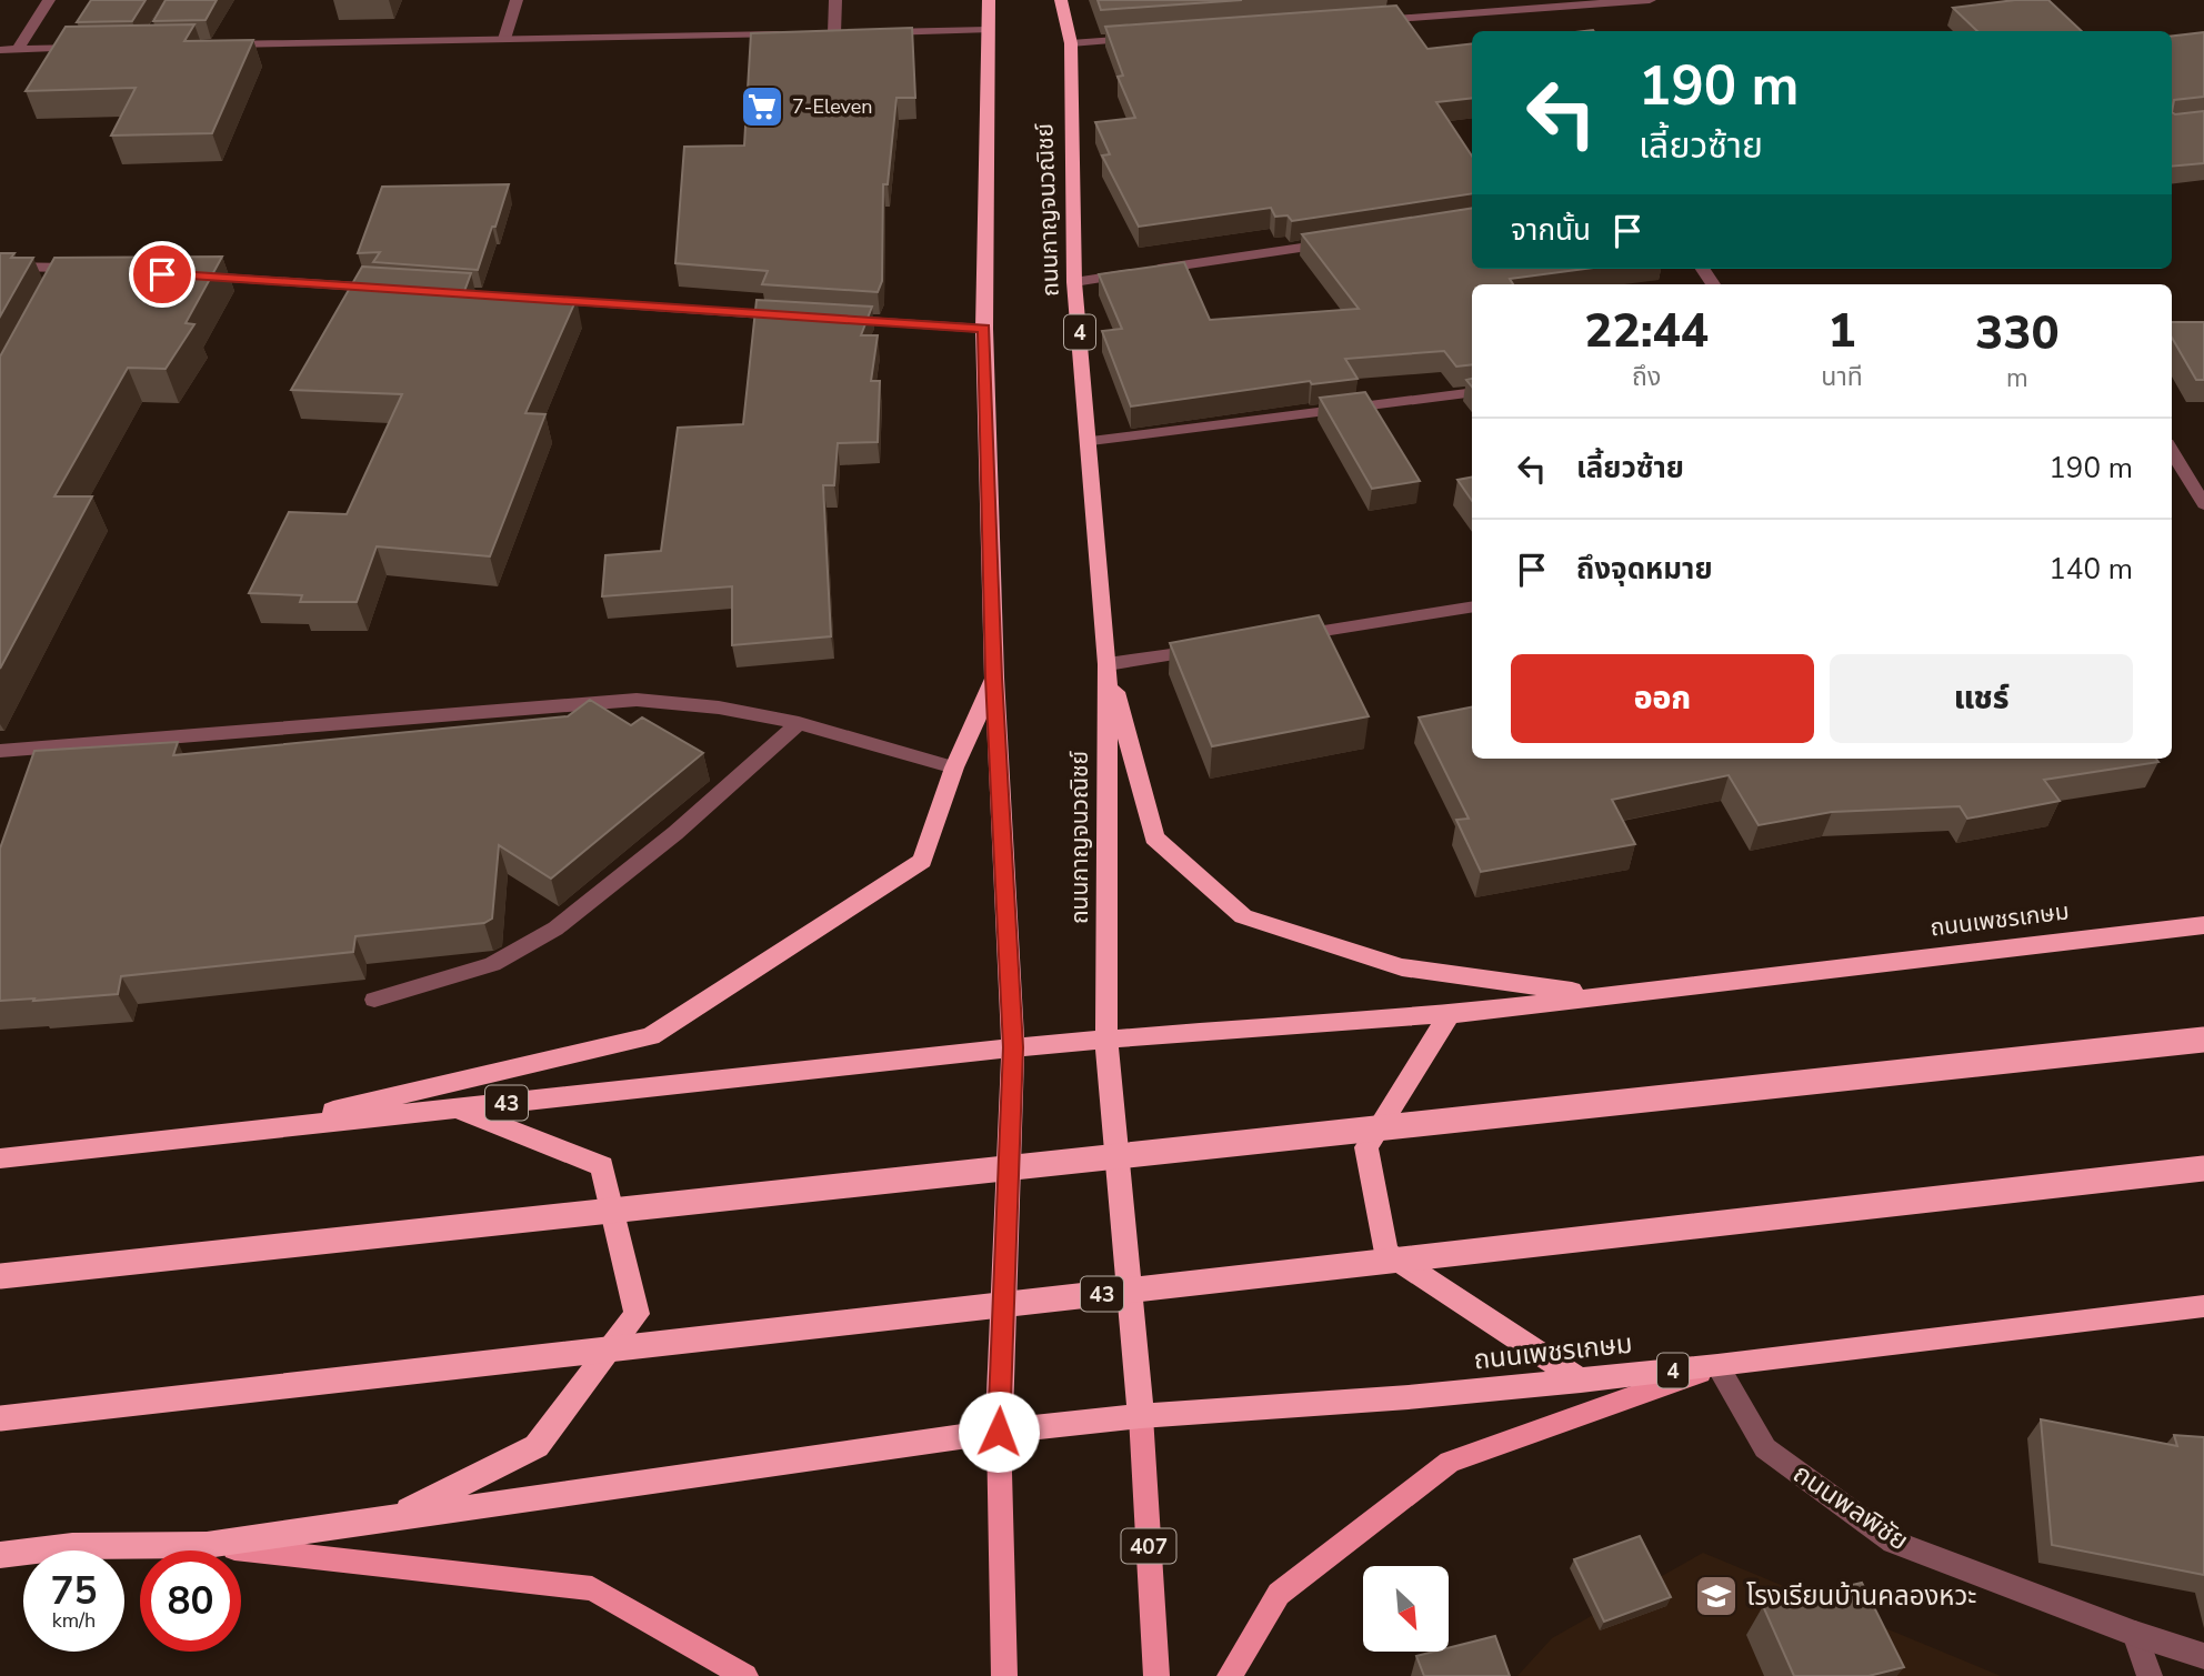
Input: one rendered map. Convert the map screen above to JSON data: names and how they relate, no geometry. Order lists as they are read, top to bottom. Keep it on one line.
{"streets":{"highway":["ถนนกาญจนวณิชย์","4","ถนนเพชรเกษม","43"],"main road":["407"],"street":["ถนนพลพิชัย"]},"crossings":[["ถนนกาญจนวณิชย์","ถนนเพชรเกษม"],["ถนนเพชรเกษม","43"],["ถนนเพชรเกษม","ถนนพลพิชัย"]],"places":{"supermarket":["7-Eleven"],"school or university":["โรงเรียนบ้านคลองหวะ"]},"north":"bottom right","page":{"turn":["190 m","เลี้ยวซ้าย"],"then":"จากนั้น","eta":["22:44","ถึง","1","นาที","330","m"],"list":[{"name":"เลี้ยวซ้าย","value":"190 m"},{"name":"ถึงจุดหมาย","value":"140 m"}],"buttons":["ออก","แชร์"],"speed":"75 km/h","limit":"80"}}
